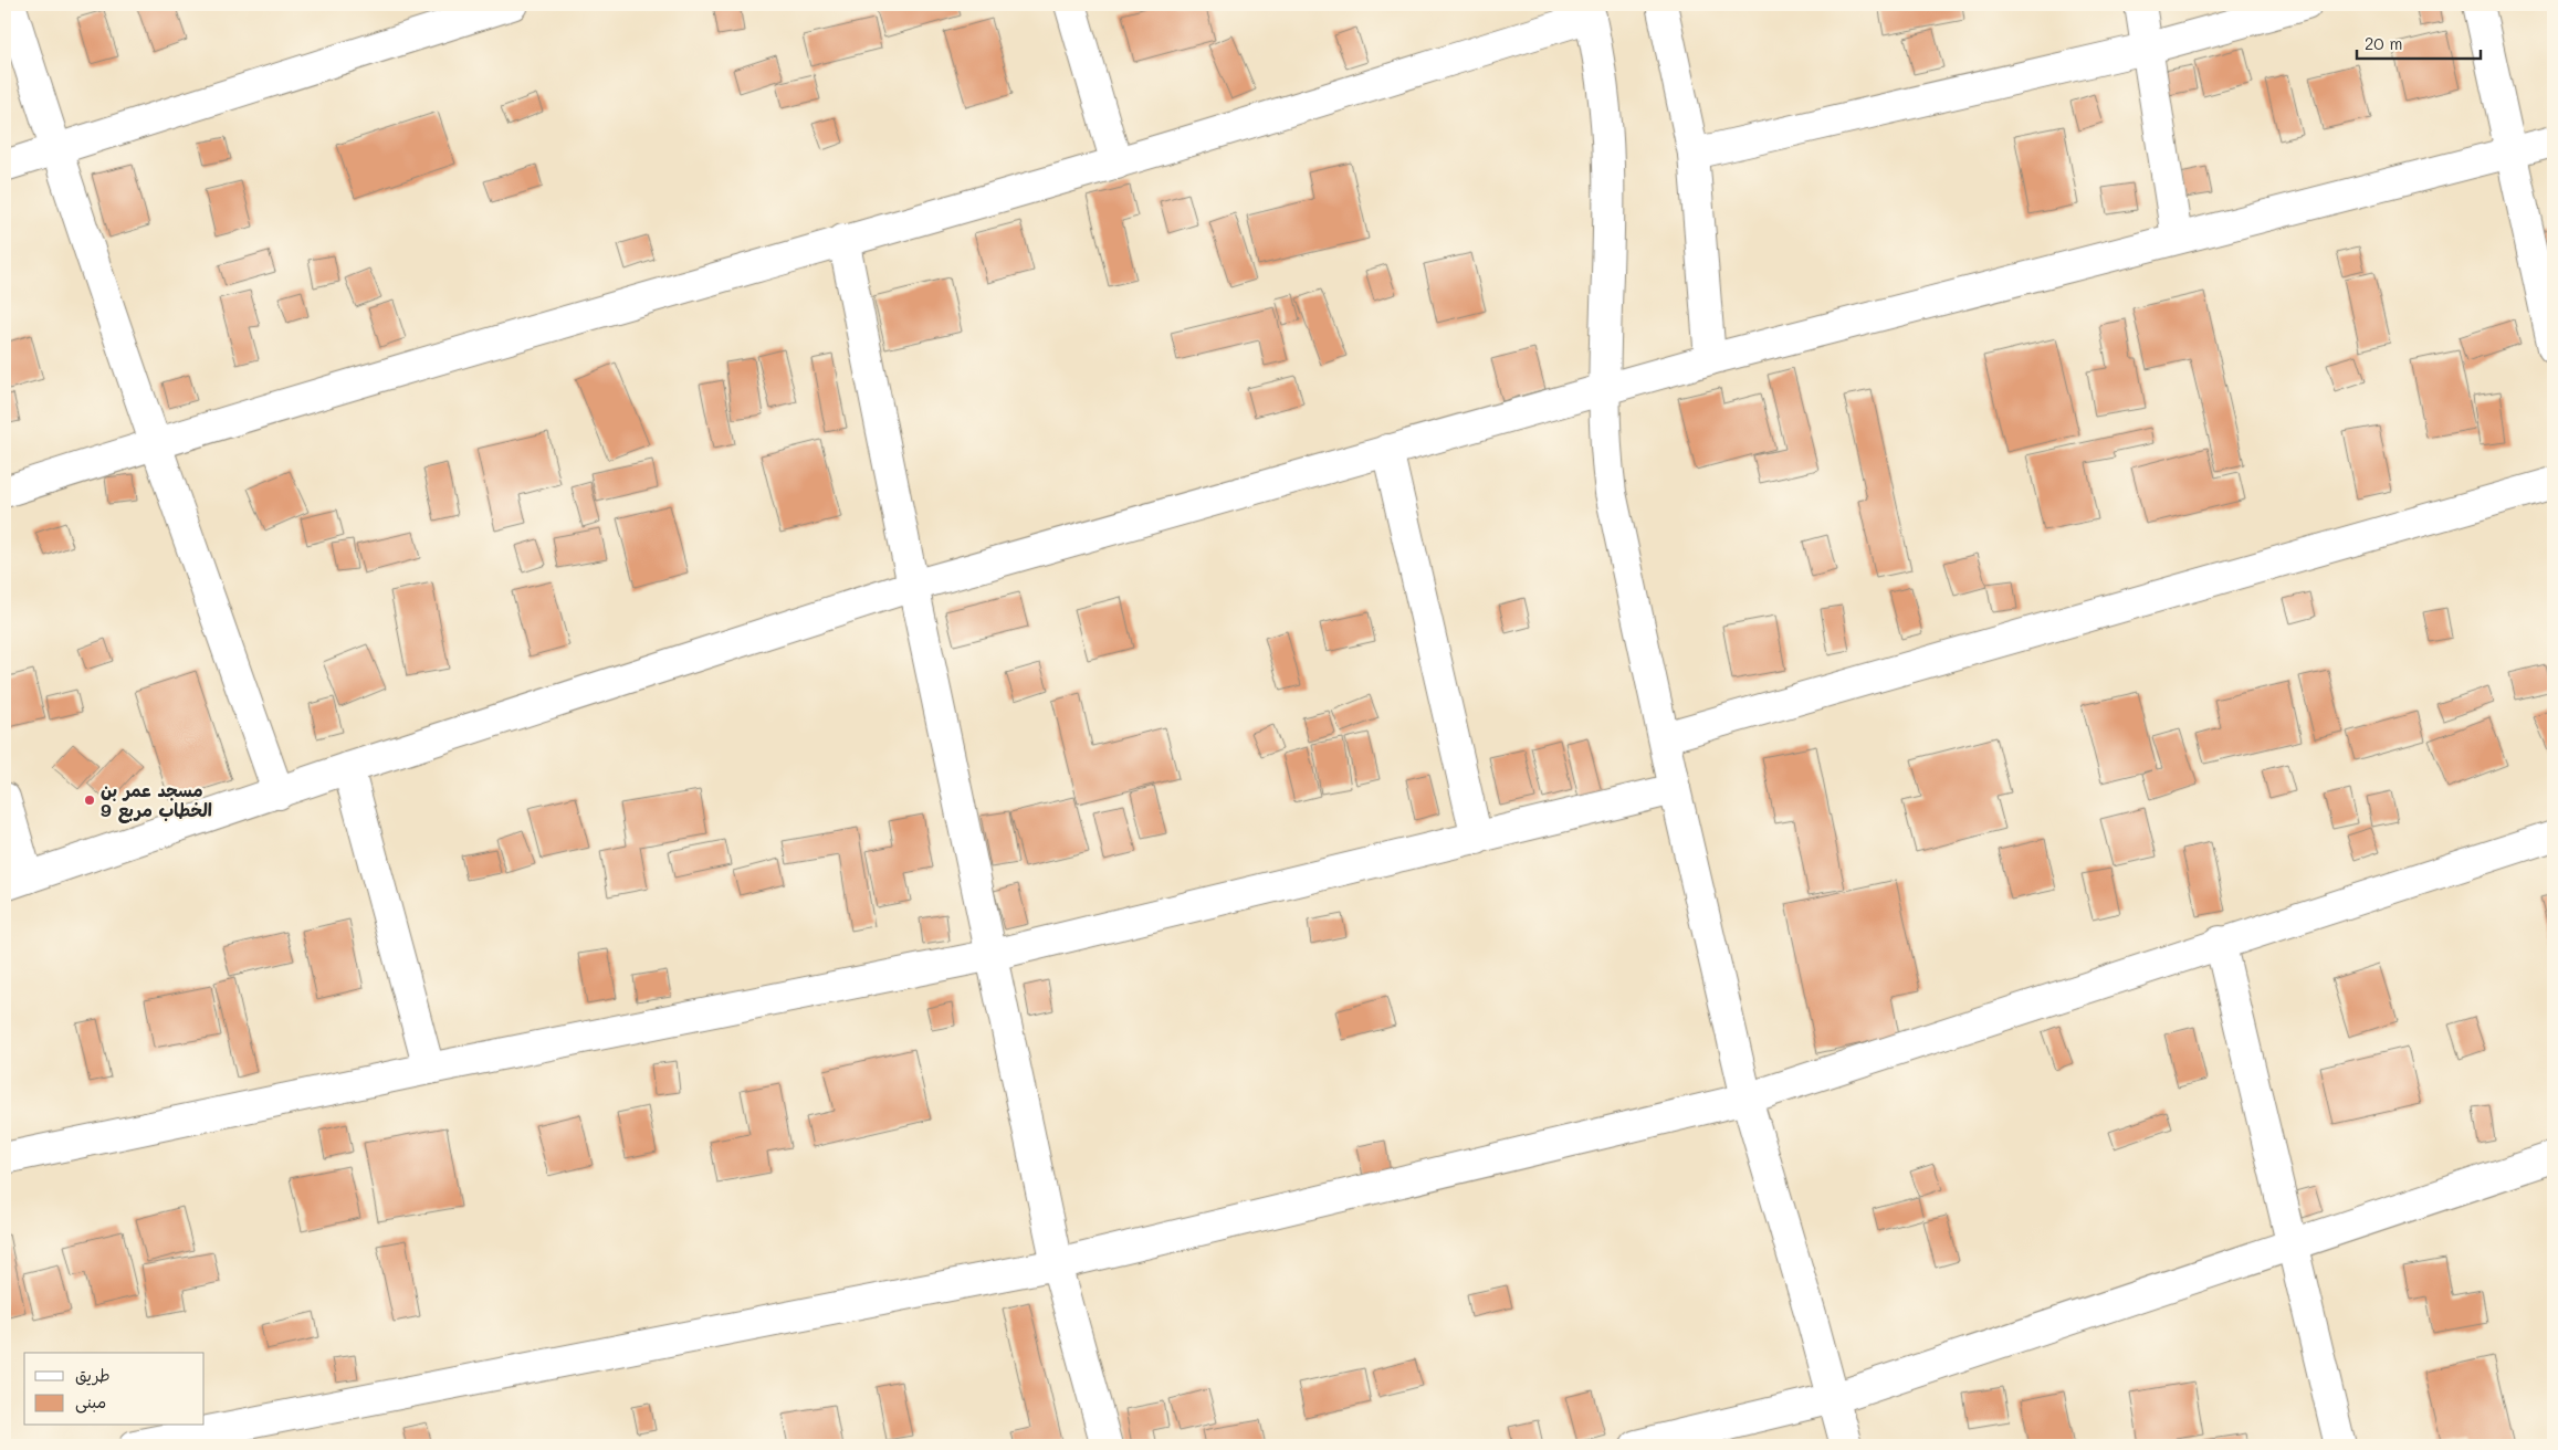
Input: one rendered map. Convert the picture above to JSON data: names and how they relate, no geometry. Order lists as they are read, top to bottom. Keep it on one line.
{"places":["مسجد عمر بن الخطاب مربع 9"],"legend":["طريق","مبنى"],"scale_bar":"20 m"}
